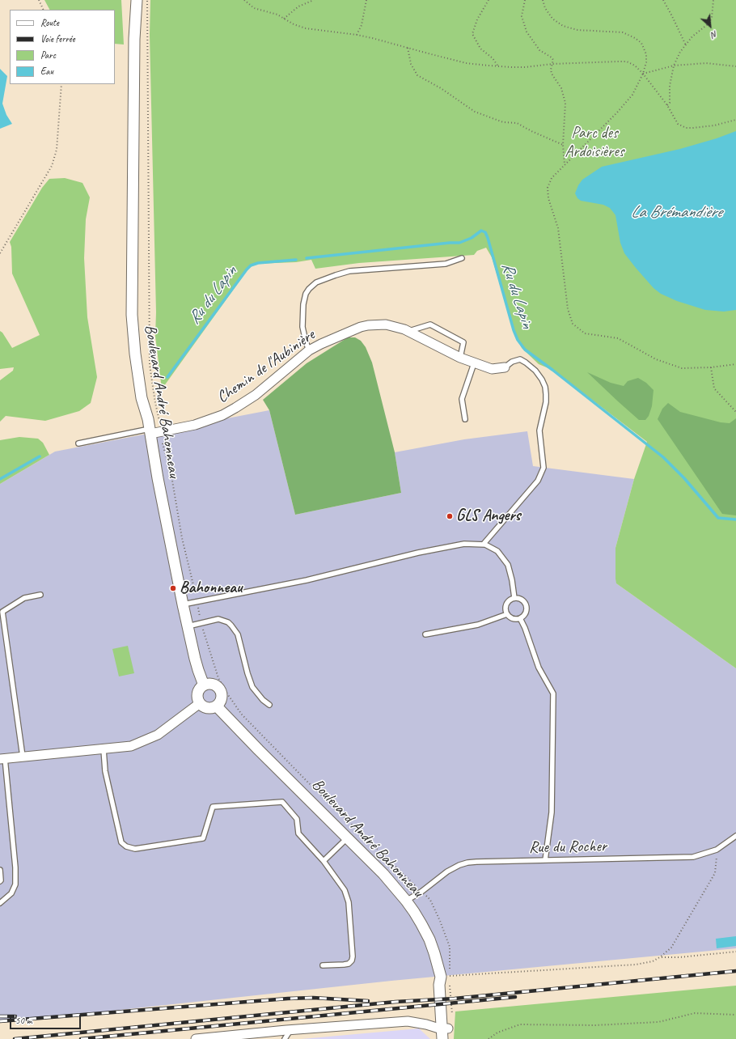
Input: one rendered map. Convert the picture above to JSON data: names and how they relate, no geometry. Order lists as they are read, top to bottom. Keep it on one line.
{"streets":{"street":["Chemin de l'Aubinière","Boulevard André Bahonneau"],"lane":["Rue du Rocher"]},"crossings":[["Chemin de l'Aubinière","Boulevard André Bahonneau"],["Boulevard André Bahonneau","Rue du Rocher"]],"water":["La Brémandière","Ru du Lapin"],"parks":["Parc des Ardoisières"],"places":["GLS Angers","Bahonneau"],"legend":["Route","Voie ferrée","Parc","Eau"],"scale_bar":"50 m","north":"bottom right"}
